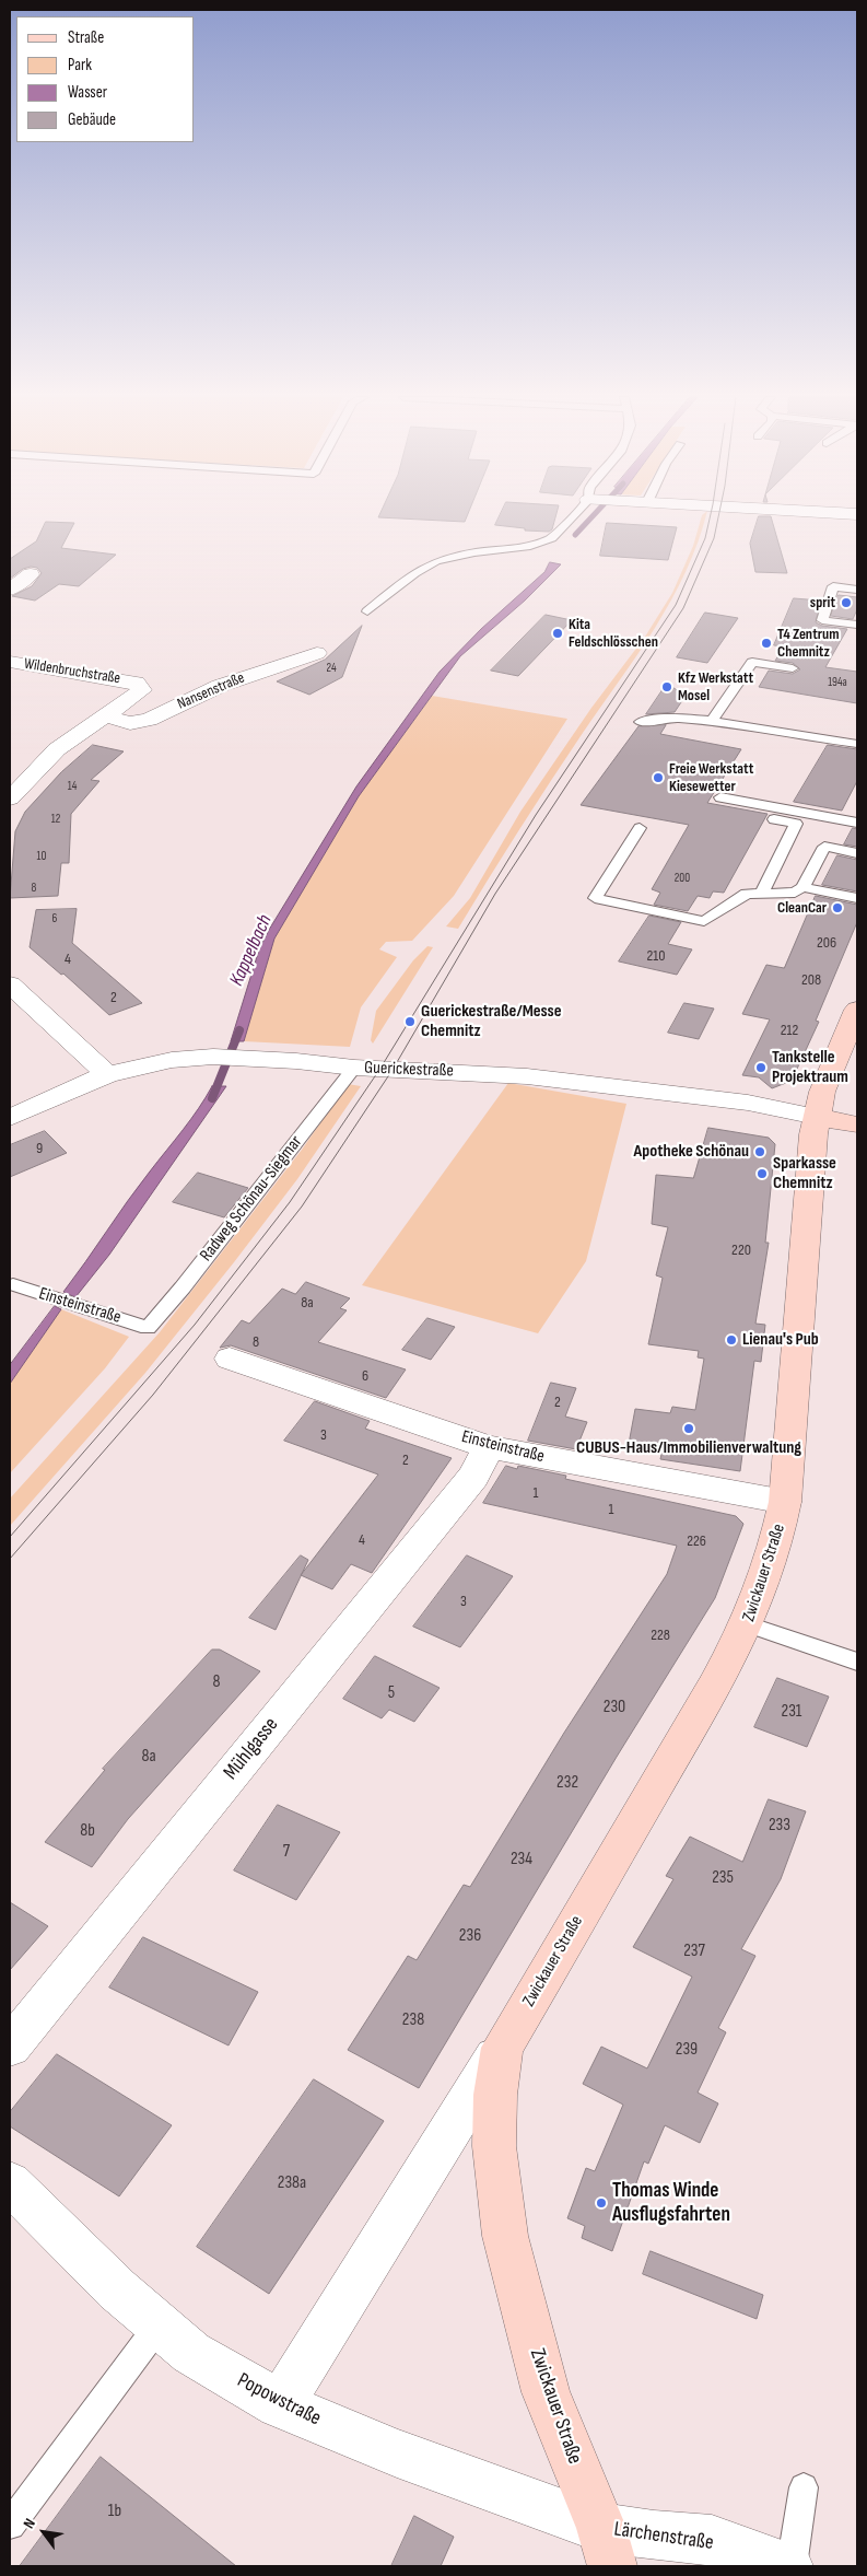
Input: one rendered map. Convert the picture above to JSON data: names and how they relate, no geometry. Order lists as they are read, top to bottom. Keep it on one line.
{"streets":{"main road":["Zwickauer Straße"],"street":["Wildenbruchstraße","Nansenstraße","Guerickestraße","Einsteinstraße","Mühlgasse","Popowstraße","Lärchenstraße"],"lane":["Radweg Schönau-Siegmar"]},"crossings":[["Wildenbruchstraße","Nansenstraße"],["Guerickestraße","Radweg Schönau-Siegmar"],["Guerickestraße","Zwickauer Straße"],["Radweg Schönau-Siegmar","Einsteinstraße"],["Einsteinstraße","Zwickauer Straße"],["Einsteinstraße","Mühlgasse"],["Zwickauer Straße","Popowstraße"],["Zwickauer Straße","Lärchenstraße"],["Popowstraße","Lärchenstraße"]],"water":["Kappelbach"],"places":["sprit","Kita Feldschlösschen","T4 Zentrum Chemnitz","Kfz Werkstatt Mosel","Freie Werkstatt Kiesewetter","CleanCar","Guerickestraße/Messe Chemnitz","Tankstelle Projektraum","Apotheke Schönau","Sparkasse Chemnitz","Lienau's Pub","CUBUS-Haus/Immobilienverwaltung","Thomas Winde Ausflugsfahrten"],"house_numbers":["24","194a","14","12","10","200","8","6","206","210","4","208","2","212","9","220","8a","8","6","2","3","2","1","1","4","226","3","228","8","5","230","231","8a","232","233","8b","7","234","235","236","237","238","239","238a","1b"],"legend":["Straße","Park","Wasser","Gebäude"],"north":"top left"}
